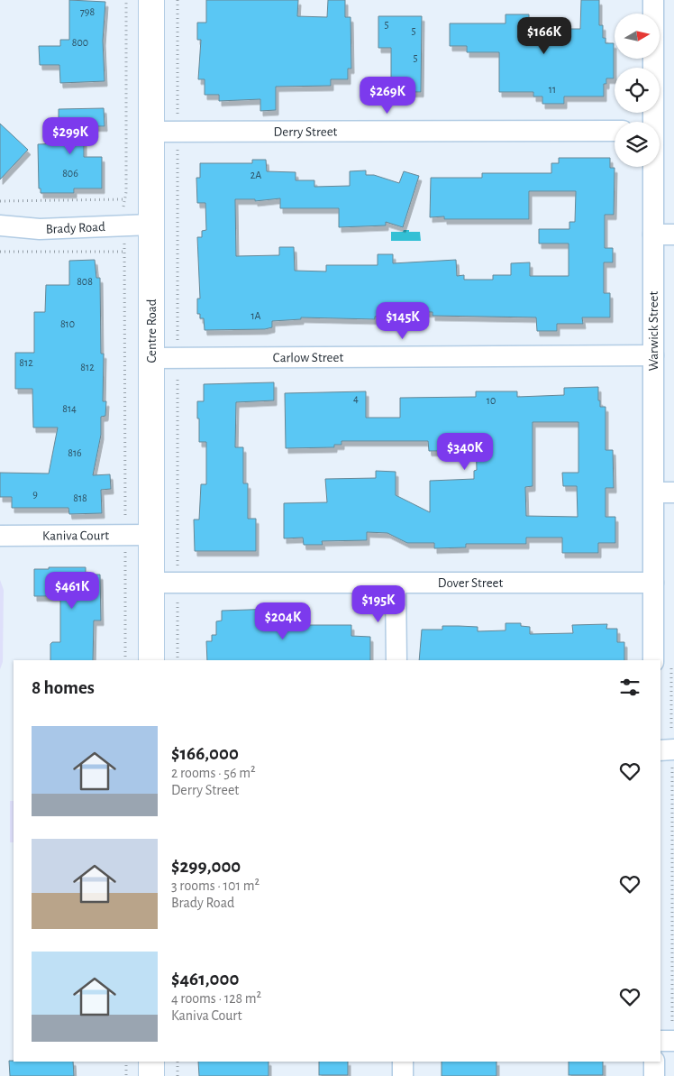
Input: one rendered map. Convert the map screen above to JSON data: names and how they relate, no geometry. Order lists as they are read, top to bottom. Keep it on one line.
{"streets":{"main road":["Centre Road"],"street":["Derry Street","Brady Road","Warwick Street","Carlow Street","Kaniva Court","Dover Street"]},"crossings":[["Derry Street","Centre Road"],["Brady Road","Centre Road"],["Centre Road","Carlow Street"],["Centre Road","Kaniva Court"],["Centre Road","Dover Street"],["Warwick Street","Carlow Street"],["Warwick Street","Dover Street"]],"house_numbers":["798","5","5","800","5","11","806","2A","808","1A","810","812","812","4","10","814","816","9","818"],"north":"right","page":{"price":["$166K","$269K","$299K","$145K","$340K","$461K","$195K","$204K"],"heading":"8 homes","list":[{"name":"$166,000","note":"2 rooms · 56 m² · Derry Street"},{"name":"$299,000","note":"3 rooms · 101 m² · Brady Road"},{"name":"$461,000","note":"4 rooms · 128 m² · Kaniva Court"}]}}
